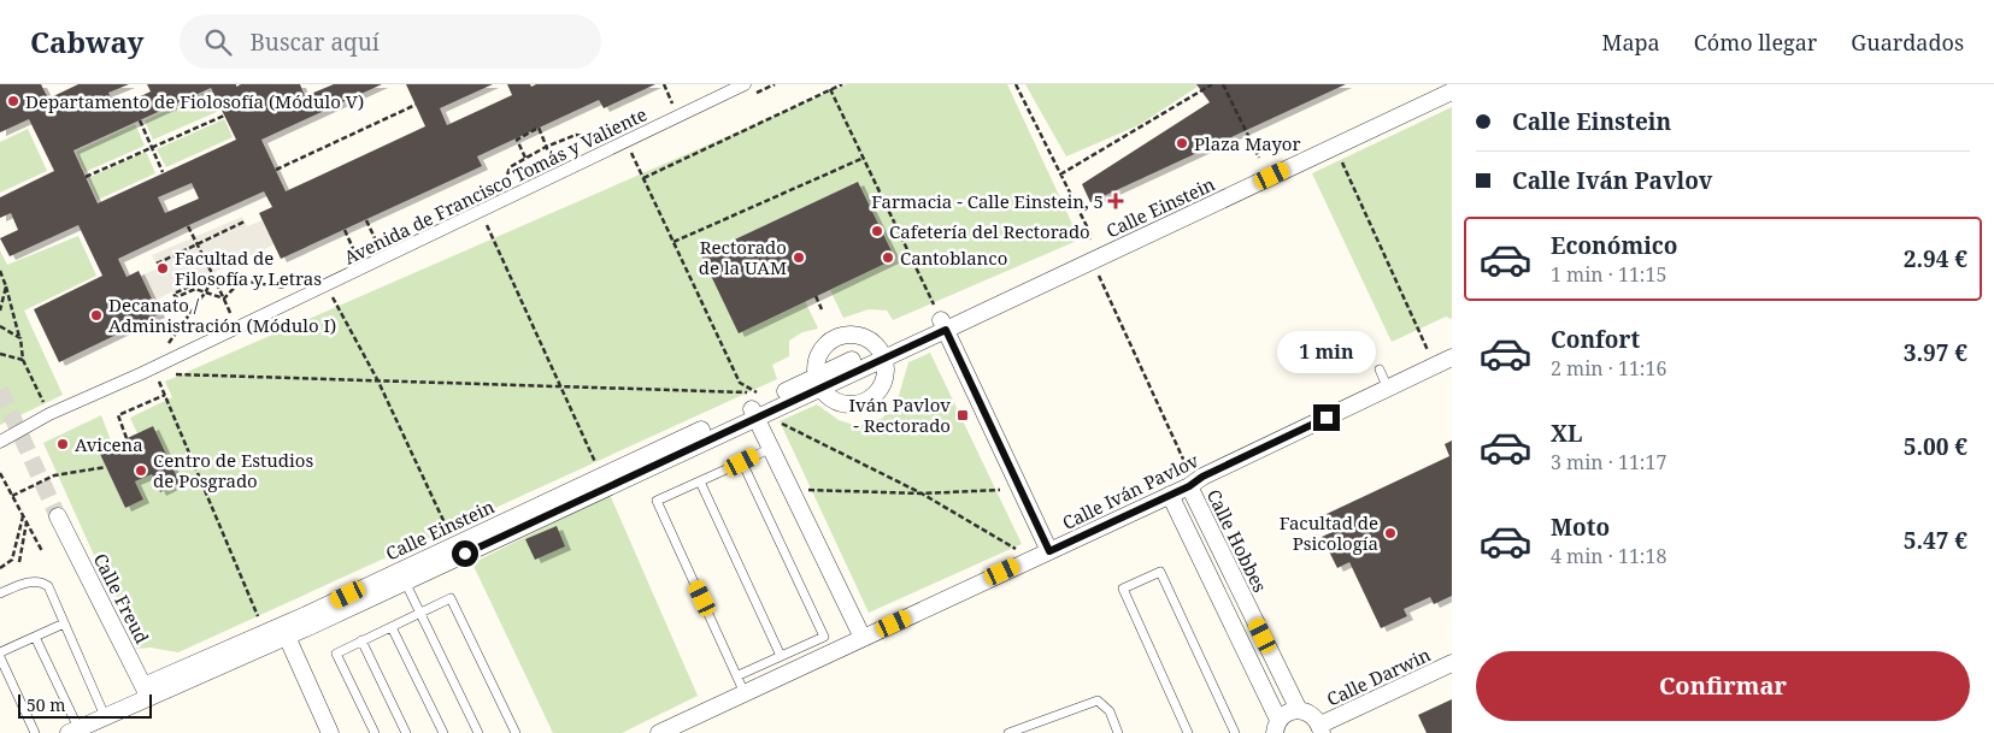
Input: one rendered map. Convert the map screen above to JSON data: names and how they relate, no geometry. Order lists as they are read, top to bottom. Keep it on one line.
{"streets":{"street":["Avenida de Francisco Tomás y Valiente","Calle Einstein","Calle Iván Pavlov","Calle Hobbes","Calle Freud","Calle Darwin"]},"crossings":[["Calle Einstein","Calle Freud"],["Calle Iván Pavlov","Calle Hobbes"]],"places":{"other":["Departamento de Fiolosofía (Módulo V)","Plaza Mayor","Cafetería del Rectorado","Rectorado de la UAM","Cantoblanco","Facultad de Filosofía y Letras","Decanato / Administración (Módulo I)","Avicena","Centro de Estudios de Posgrado","Facultad de Psicología"],"health":["Farmacia - Calle Einstein, 5"],"transit":["Iván Pavlov - Rectorado"]},"scale_bar":"50 m","page":{"header":"Cabway","search":"Buscar aquí","nav":["Mapa","Cómo llegar","Guardados"],"banner":["Calle Einstein","Calle Iván Pavlov"],"list":[{"name":"Económico","note":"1 min · 11:15","value":"2.94 €"},{"name":"Confort","note":"2 min · 11:16","value":"3.97 €"},{"name":"XL","note":"3 min · 11:17","value":"5.00 €"},{"name":"Moto","note":"4 min · 11:18","value":"5.47 €"}],"bubble":"1 min","buttons":"Confirmar","scale":"50 m"}}
